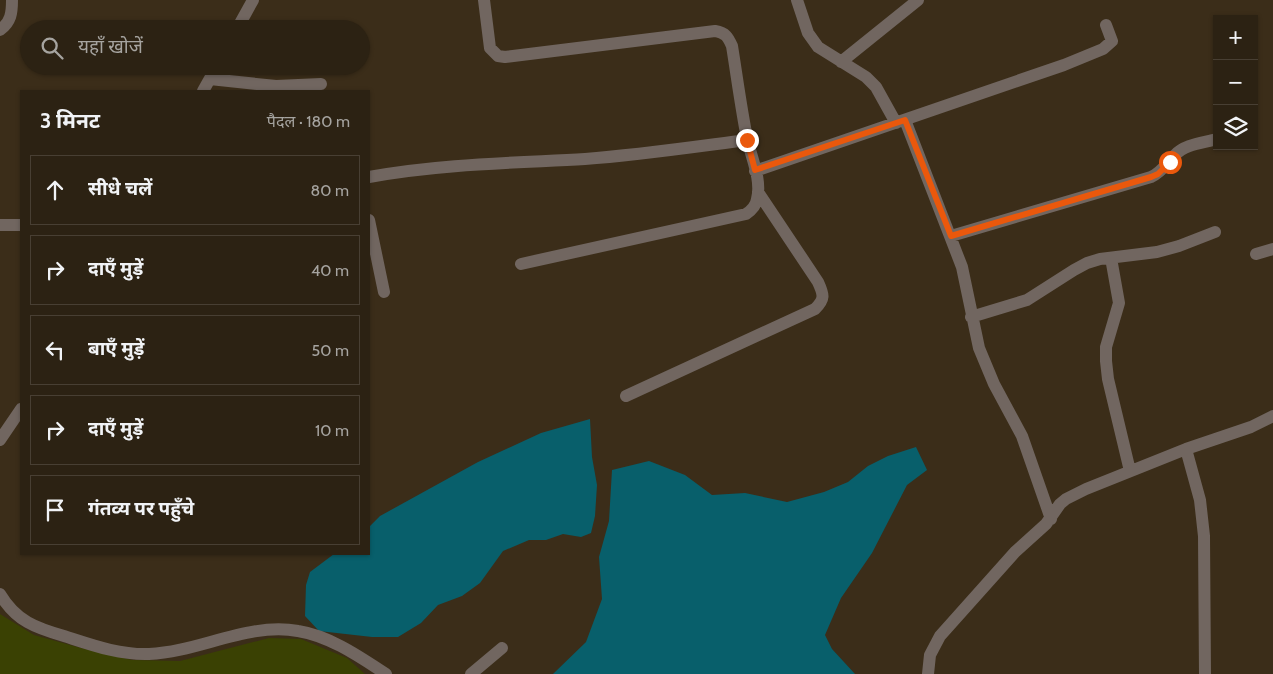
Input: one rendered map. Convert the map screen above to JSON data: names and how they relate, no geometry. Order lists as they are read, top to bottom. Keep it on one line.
{"page":{"map_buttons":["+","−"],"search":"यहाँ खोजें","heading":["3 मिनट","पैदल · 180 m"],"list":[["सीधे चलें","80 m"],["दाएँ मुड़ें","40 m"],["बाएँ मुड़ें","50 m"],["दाएँ मुड़ें","10 m"],"गंतव्य पर पहुँचे"]}}
